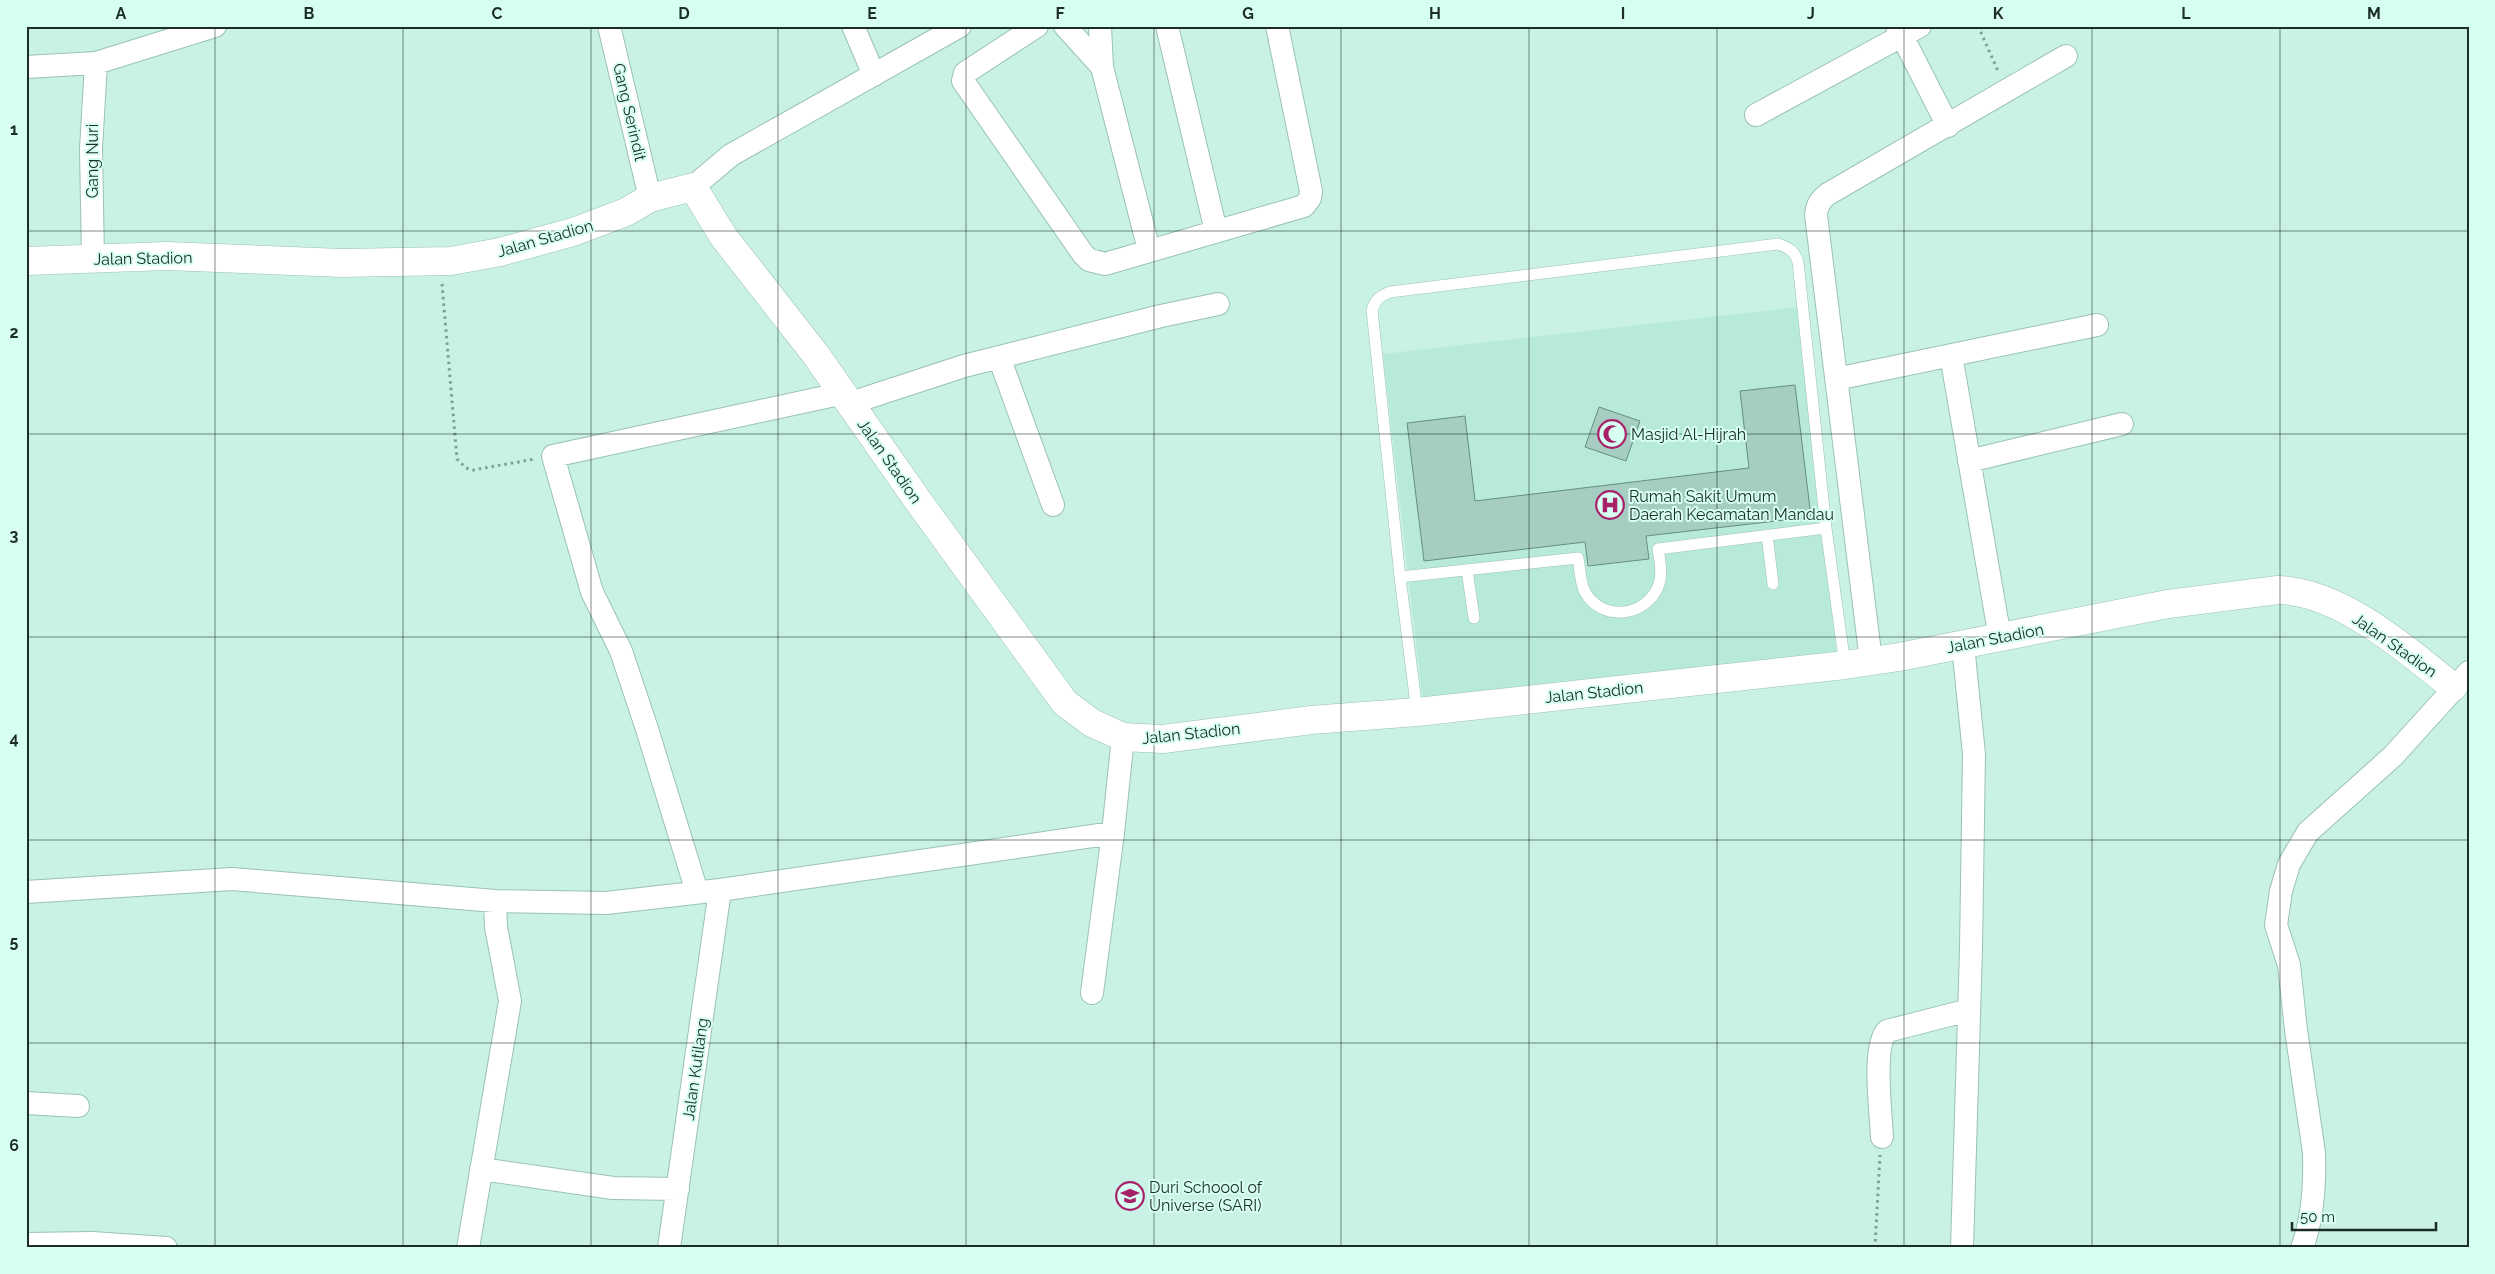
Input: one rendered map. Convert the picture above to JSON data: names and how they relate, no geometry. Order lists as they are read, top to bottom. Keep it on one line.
{"streets":{"street":["Gang Serindit","Gang Nuri","Jalan Stadion","Jalan Kutilang"]},"crossings":[["Gang Serindit","Jalan Stadion"],["Gang Nuri","Jalan Stadion"]],"places":{"mosque":["Masjid Al-Hijrah"],"hospital":["Rumah Sakit Umum Daerah Kecamatan Mandau"],"school or university":["Duri Schoool of Universe (SARI)"]},"scale_bar":"50 m","grid":{"columns":["A","B","C","D","E","F","G","H","I","J","K","L","M"],"rows":["1","2","3","4","5","6"]}}
